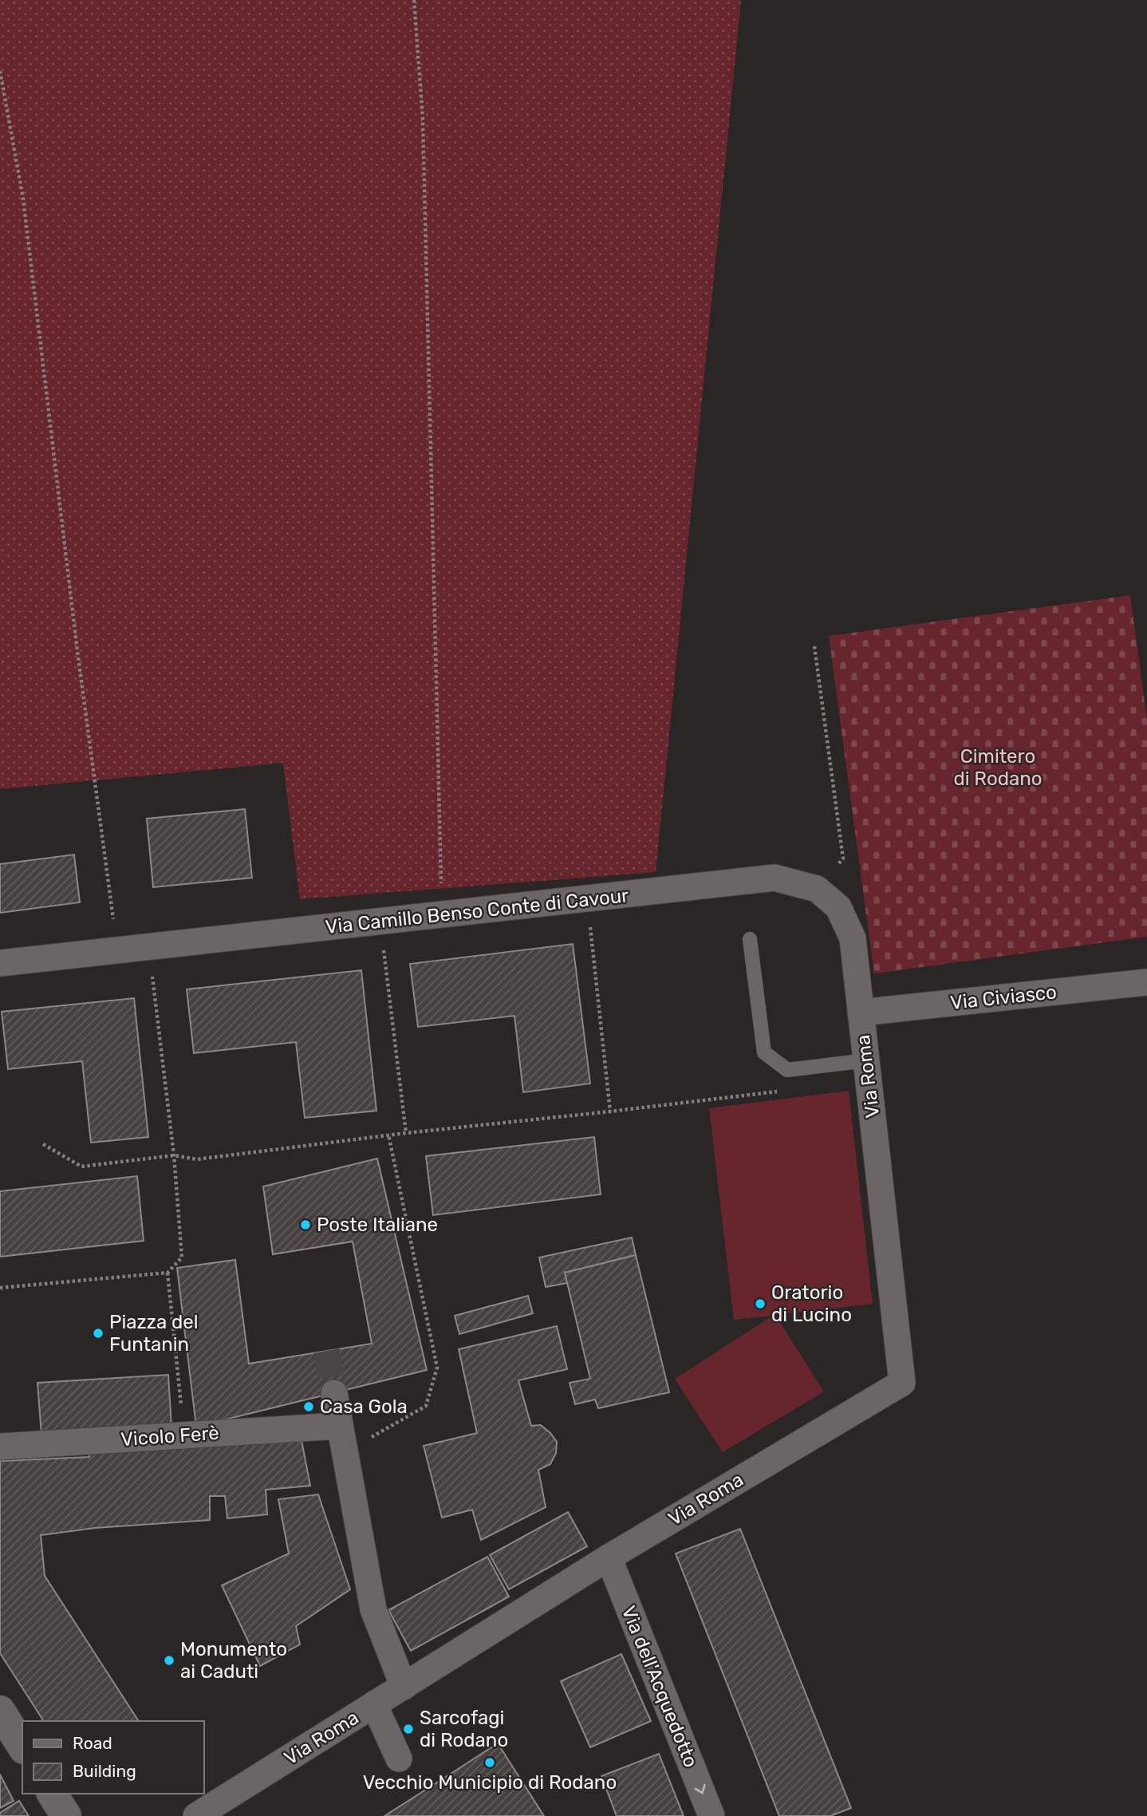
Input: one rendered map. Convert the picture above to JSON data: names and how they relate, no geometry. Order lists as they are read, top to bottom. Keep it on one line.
{"streets":{"street":["Via Camillo Benso Conte di Cavour","Via Civiasco","Via Roma","Vicolo Ferè","Via dell'Acquedotto"]},"crossings":[["Via Camillo Benso Conte di Cavour","Via Civiasco"],["Via Camillo Benso Conte di Cavour","Via Roma"],["Via Civiasco","Via Roma"],["Via Roma","Via dell'Acquedotto"]],"one_way":["Via dell'Acquedotto"],"parks":["Cimitero di Rodano"],"places":["Poste Italiane","Oratorio di Lucino","Piazza del Funtanin","Casa Gola","Monumento ai Caduti","Sarcofagi di Rodano","Vecchio Municipio di Rodano"],"legend":["Road","Building"]}
